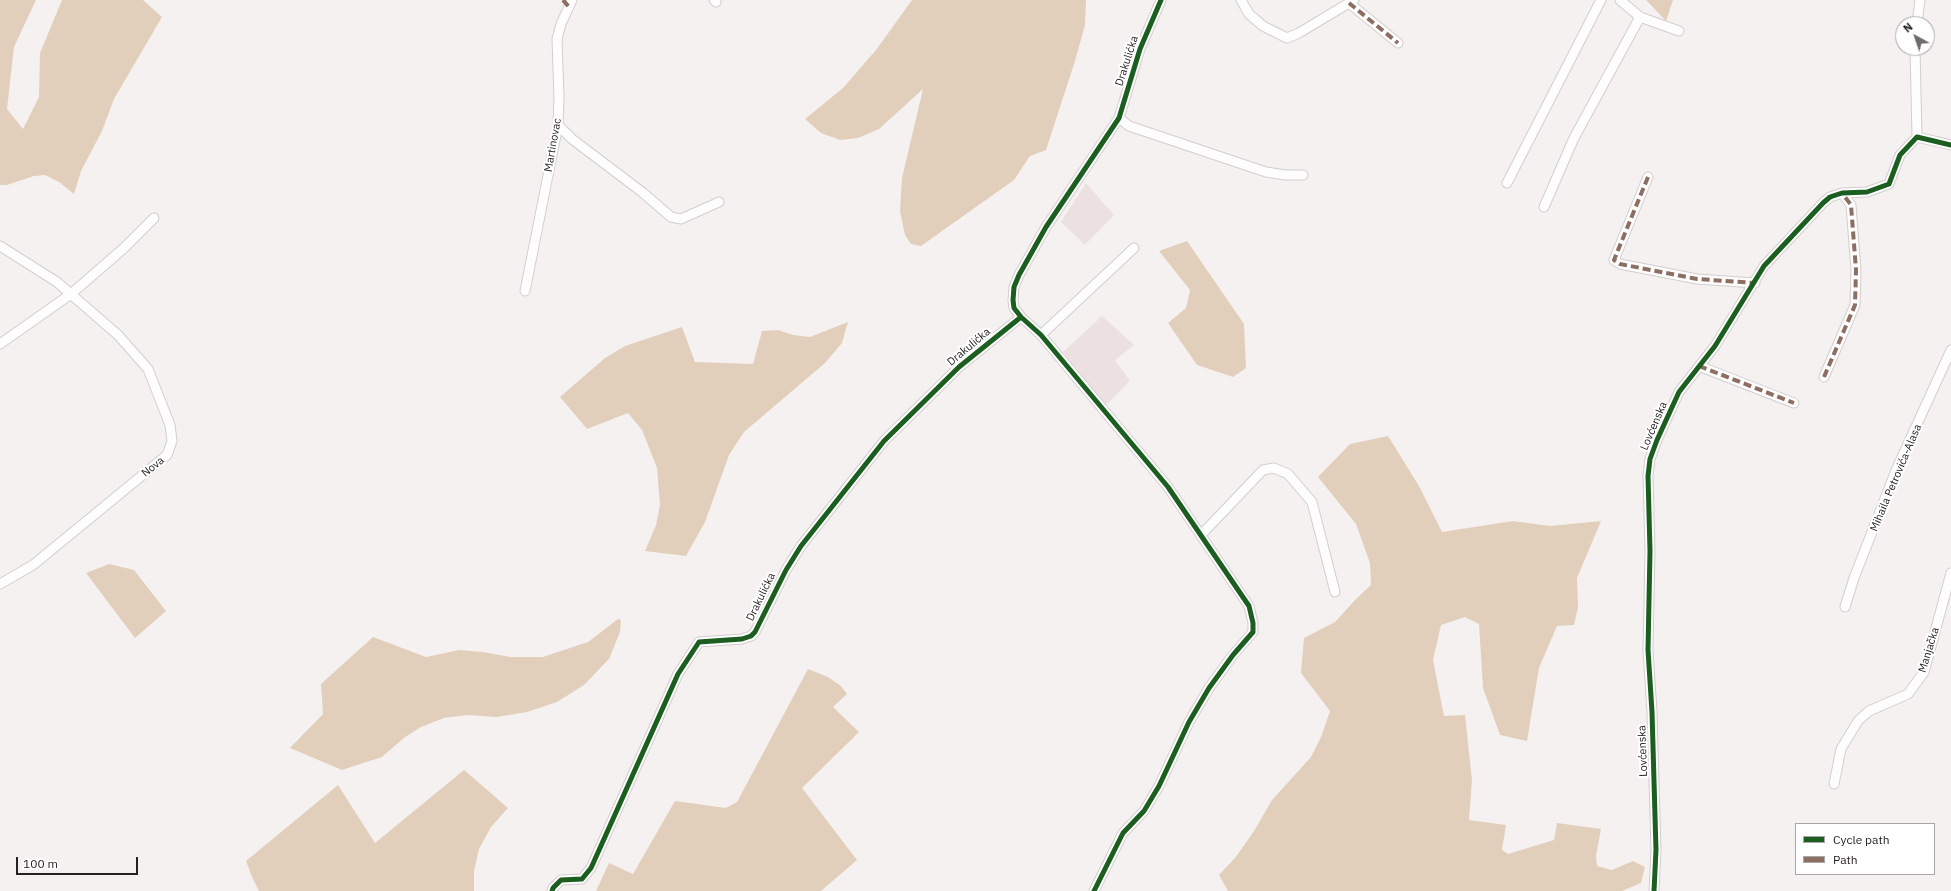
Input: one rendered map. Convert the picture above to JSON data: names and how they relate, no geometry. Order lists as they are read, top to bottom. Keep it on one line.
{"streets":{"street":["Drakulićka","Martinovac","Lovćenska","Nova","Mihaila Petrovića-Alasa","Manjačka"]},"legend":["Cycle path","Path"],"scale_bar":"100 m","north":"top left"}
